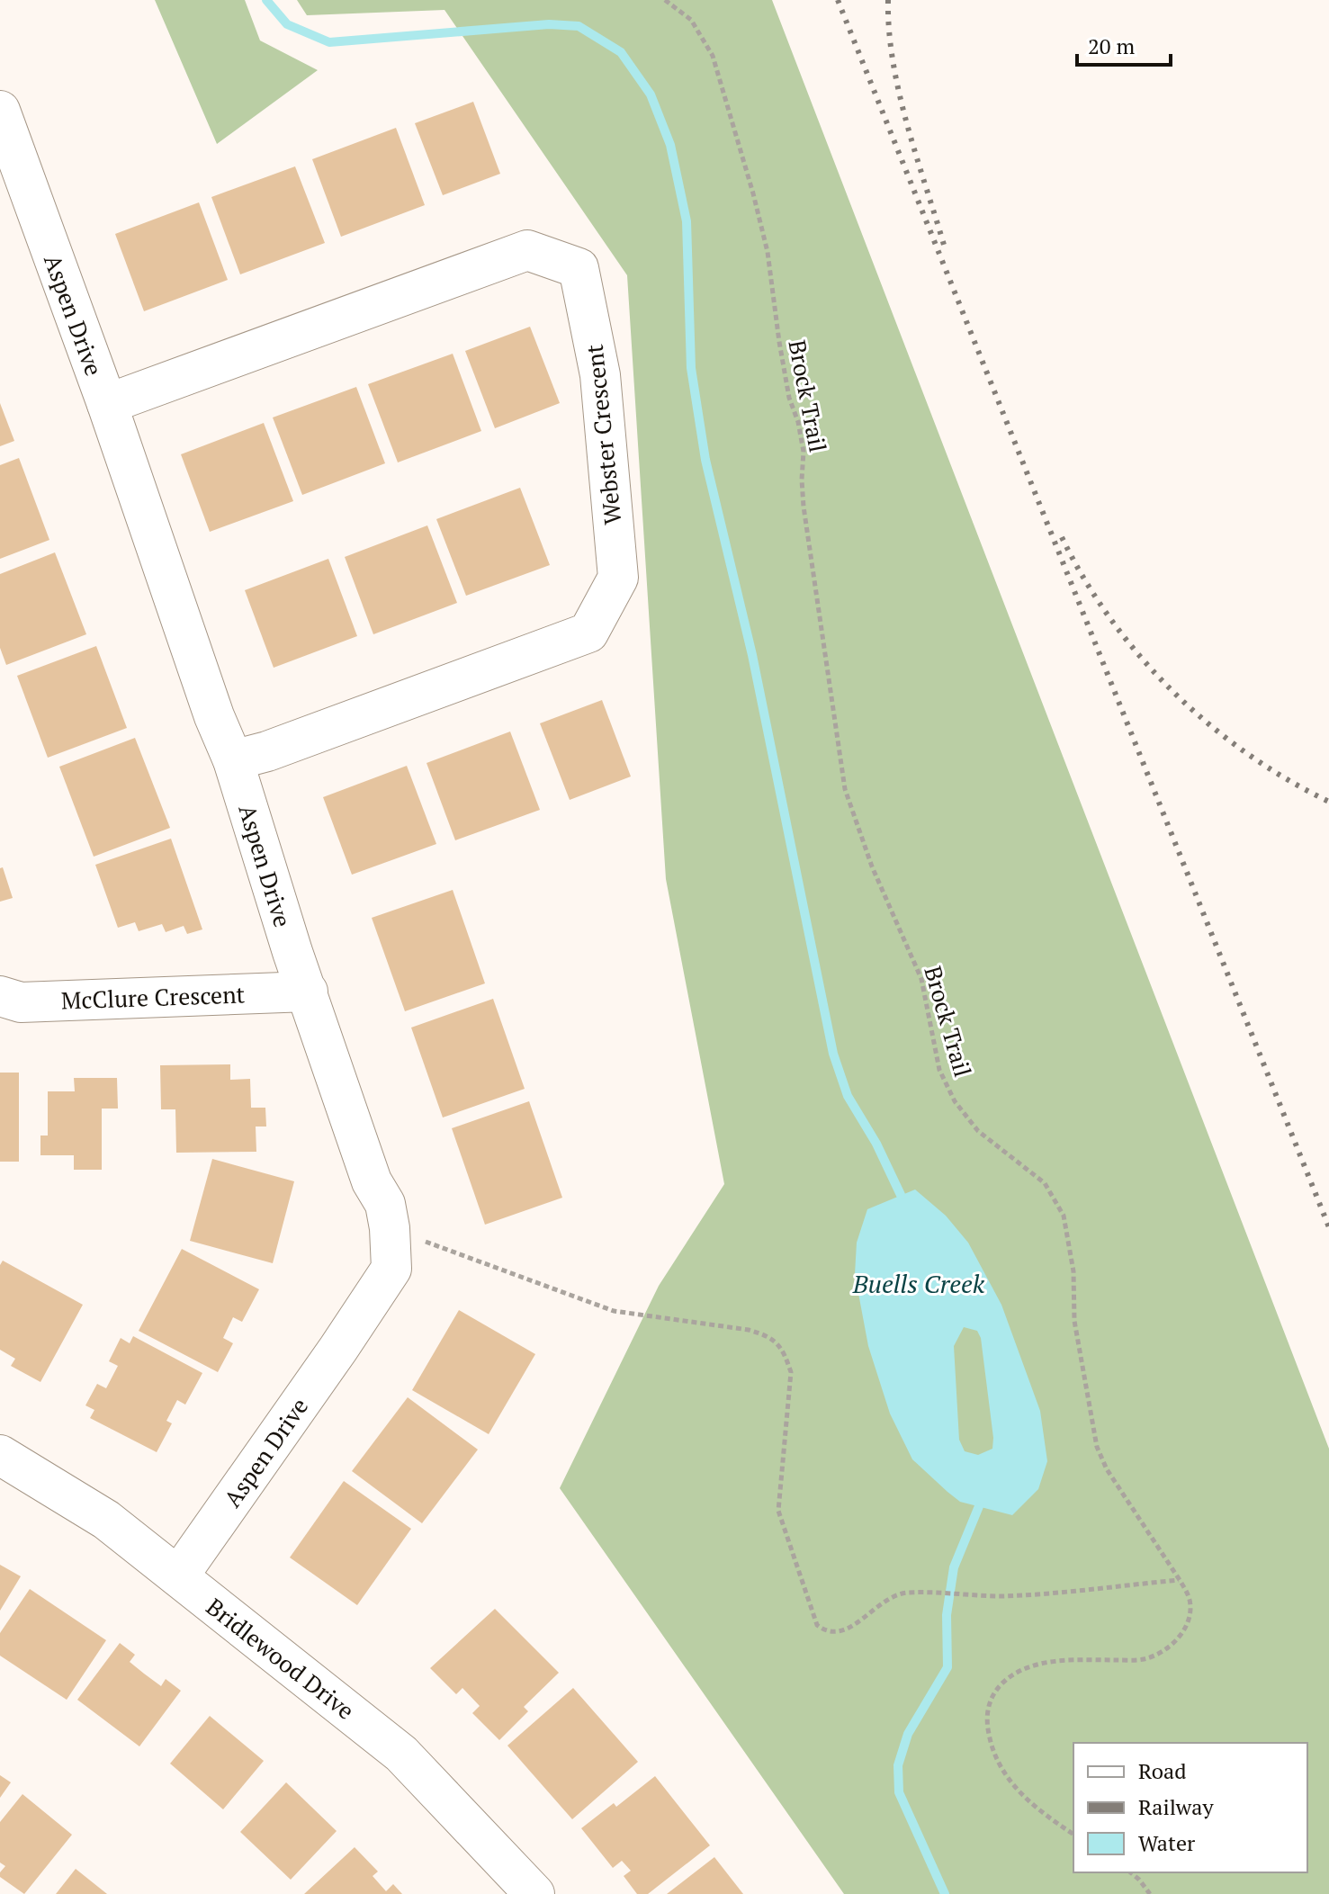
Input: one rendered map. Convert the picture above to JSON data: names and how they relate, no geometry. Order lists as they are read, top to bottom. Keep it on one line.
{"streets":{"street":["Aspen Drive","Webster Crescent","McClure Crescent","Bridlewood Drive"],"path":["Brock Trail"]},"crossings":[["Aspen Drive","Webster Crescent"],["Aspen Drive","McClure Crescent"],["Aspen Drive","Bridlewood Drive"]],"water":["Buells Creek"],"legend":["Road","Railway","Water"],"scale_bar":"20 m"}
